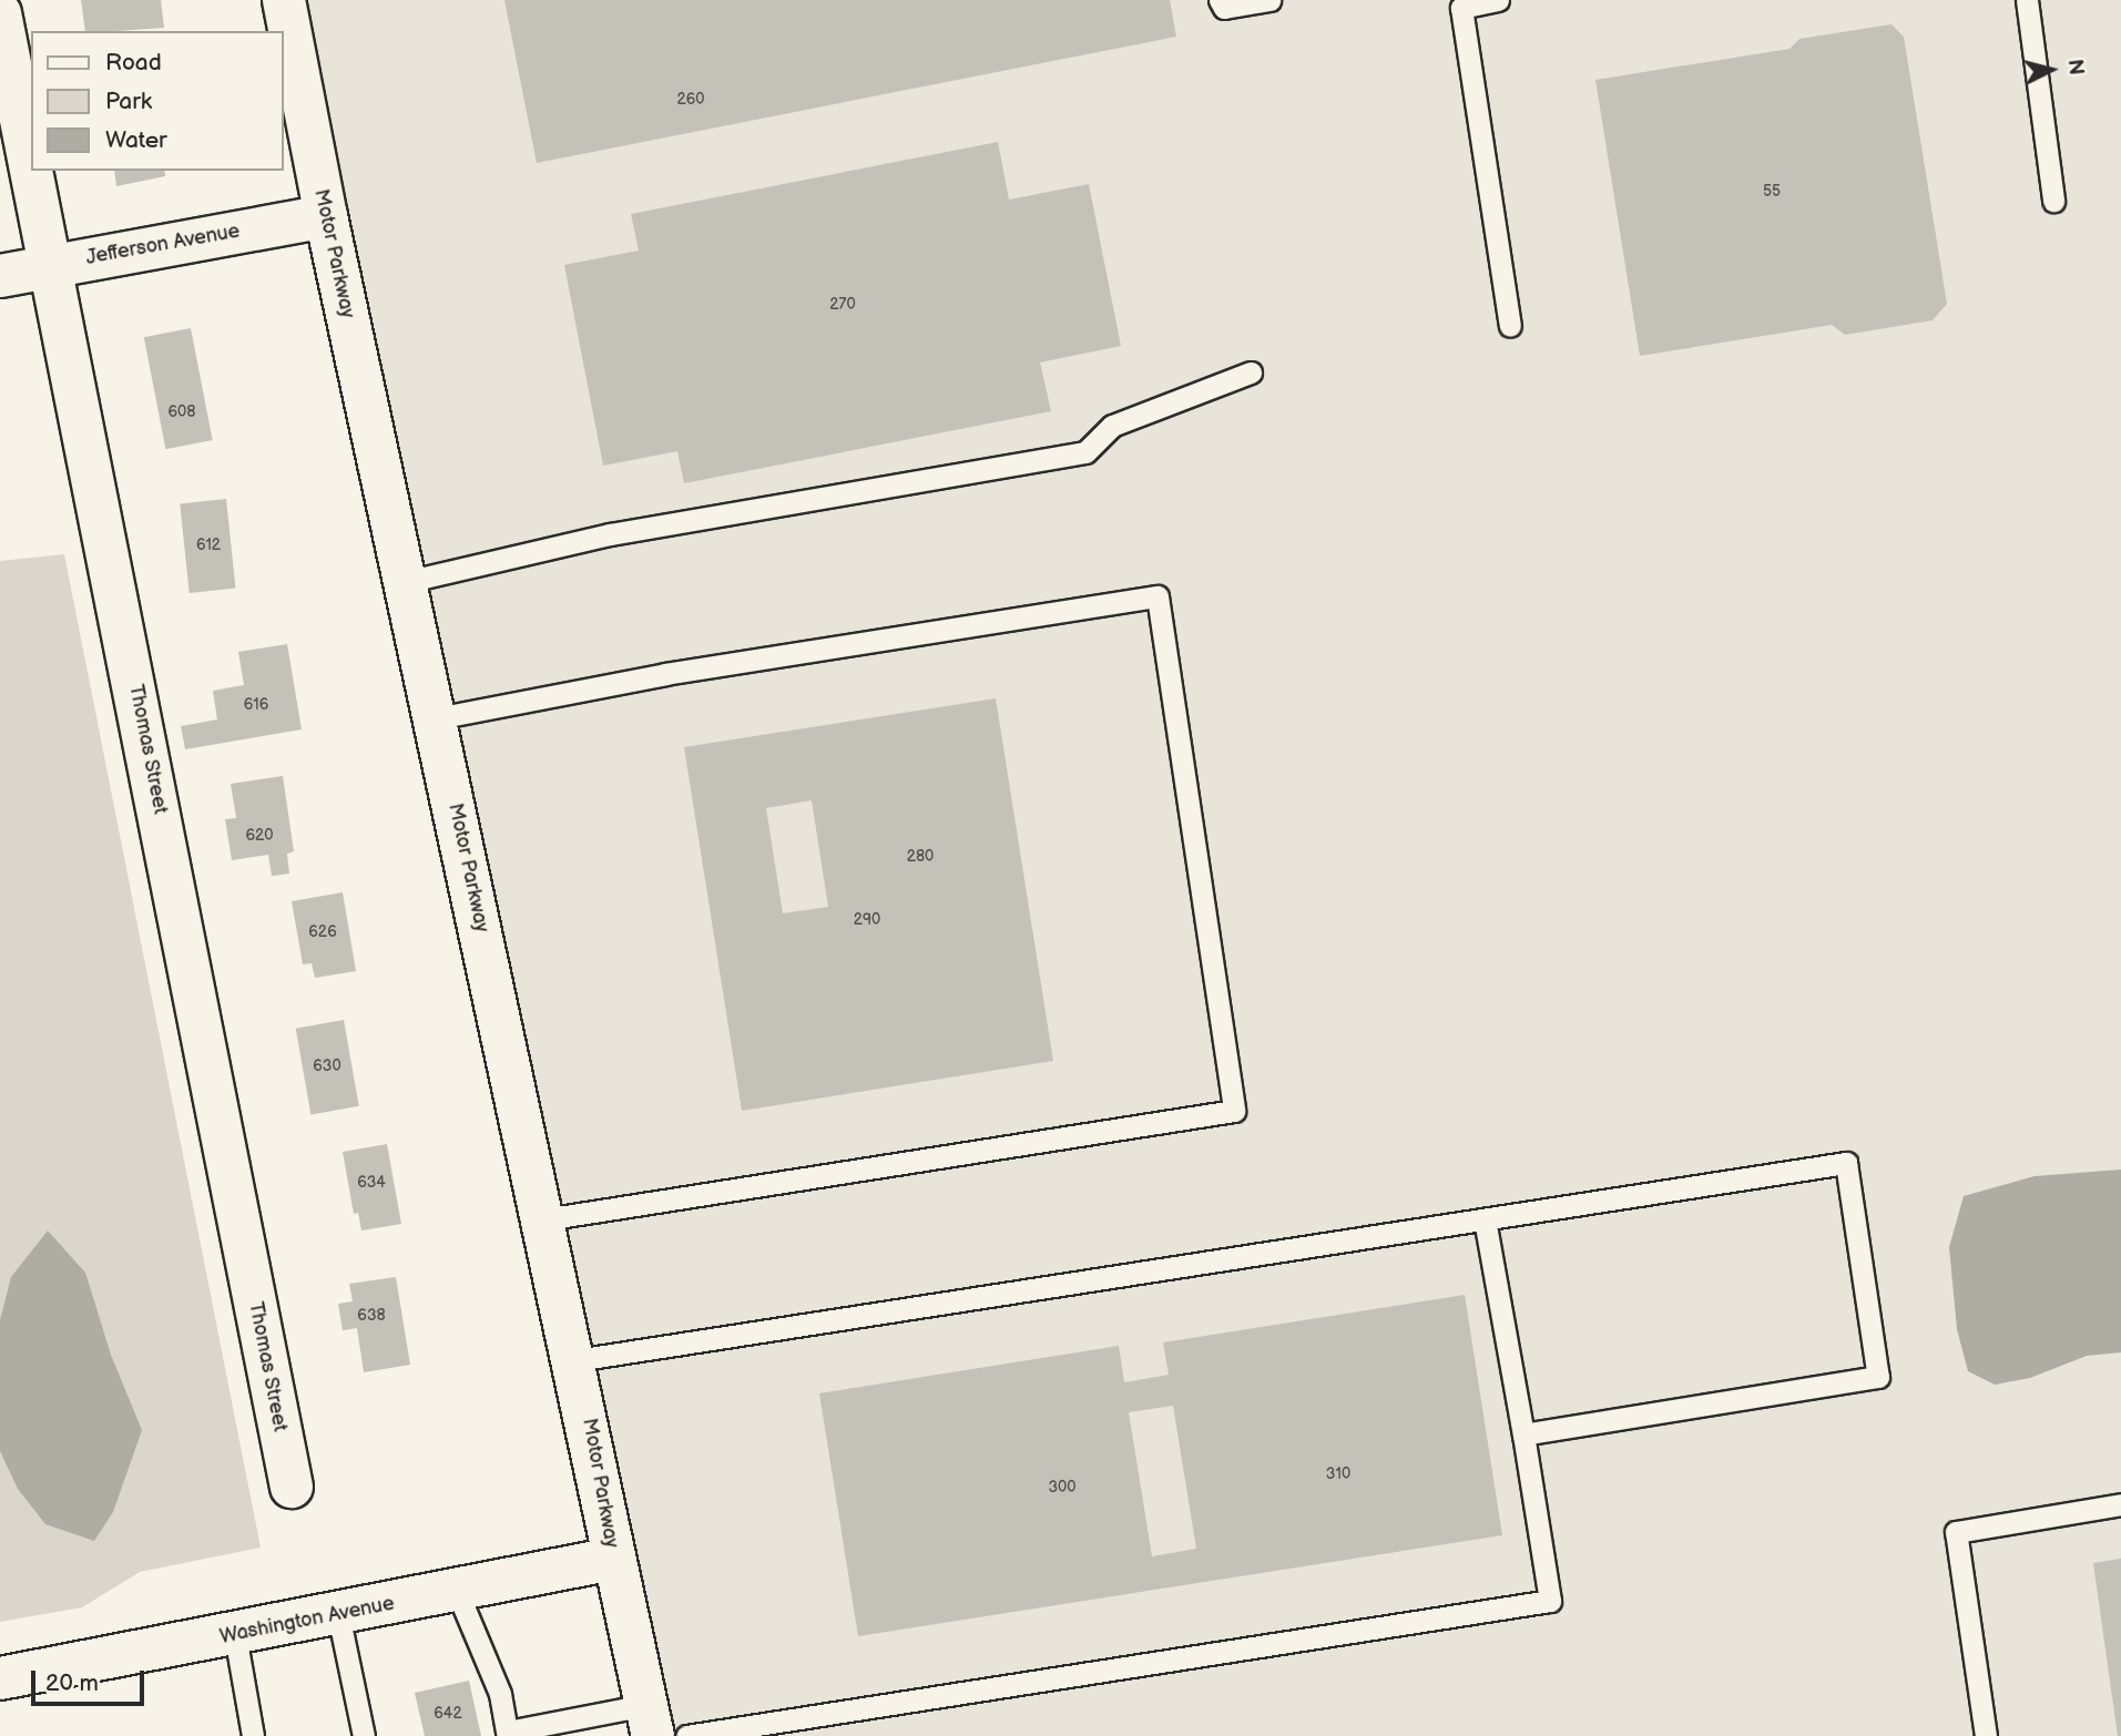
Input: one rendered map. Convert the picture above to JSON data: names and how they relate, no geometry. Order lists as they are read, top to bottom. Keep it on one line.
{"streets":{"street":["Jefferson Avenue","Motor Parkway","Thomas Street","Washington Avenue"]},"crossings":[["Jefferson Avenue","Motor Parkway"],["Jefferson Avenue","Thomas Street"],["Motor Parkway","Washington Avenue"]],"house_numbers":["260","55","270","608","612","616","620","280","290","626","630","634","638","310","300","642"],"legend":["Road","Park","Water"],"scale_bar":"20 m","north":"right"}
